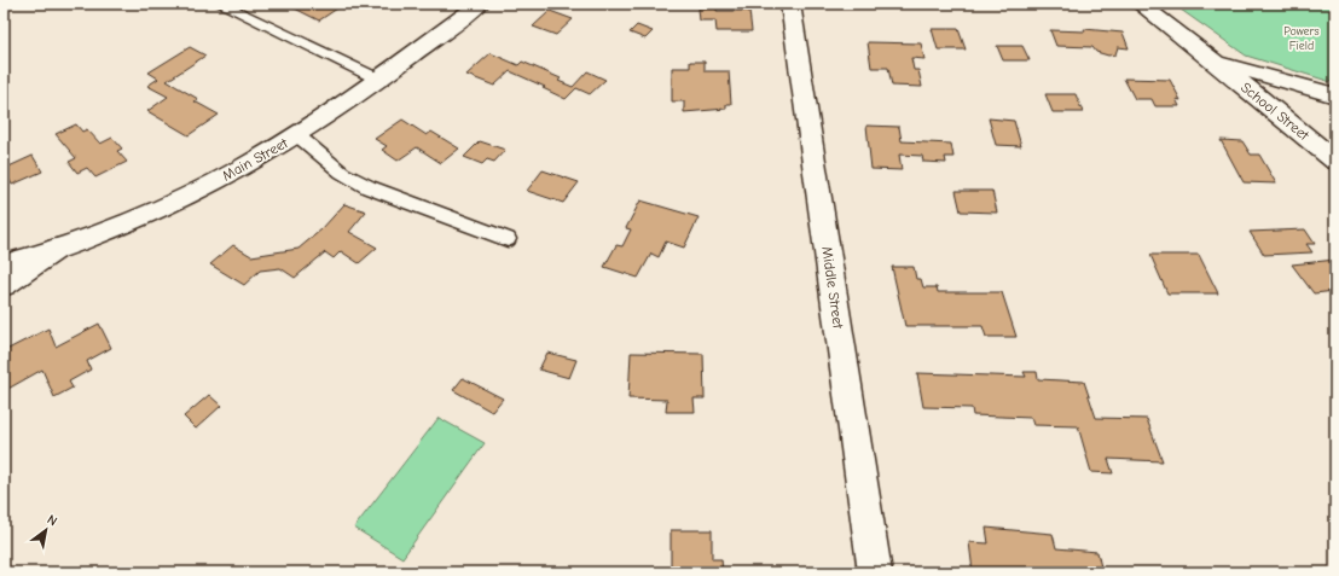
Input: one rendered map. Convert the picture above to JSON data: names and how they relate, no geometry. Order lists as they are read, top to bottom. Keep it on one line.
{"streets":{"street":["School Street","Main Street","Middle Street"]},"parks":["Powers Field"],"north":"top right"}
